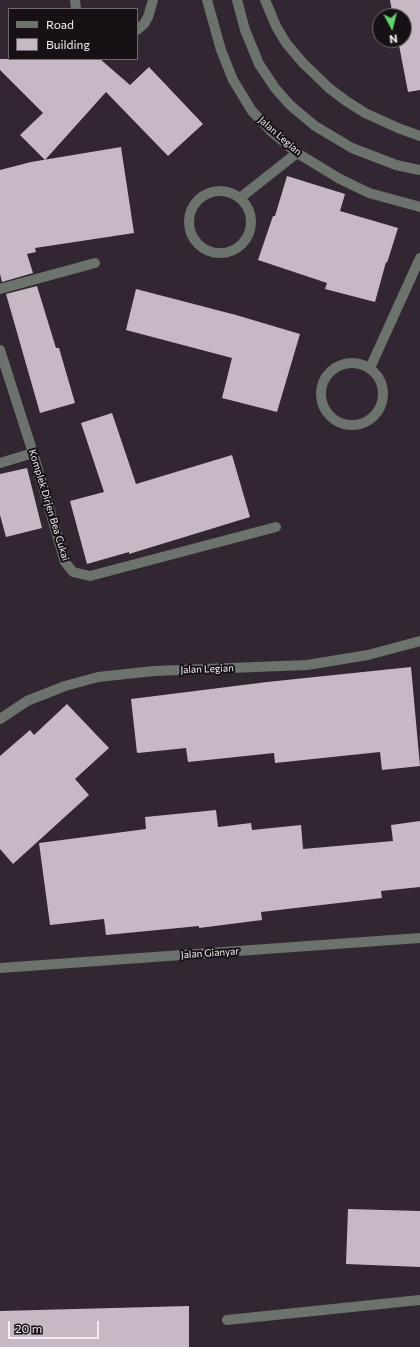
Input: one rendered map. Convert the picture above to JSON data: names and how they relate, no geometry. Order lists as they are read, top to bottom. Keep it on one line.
{"streets":{"street":["Jalan Legian","Komplek Dirjen Bea Cukai","Jalan Gianyar"]},"legend":["Road","Building"],"scale_bar":"20 m","north":"bottom"}
